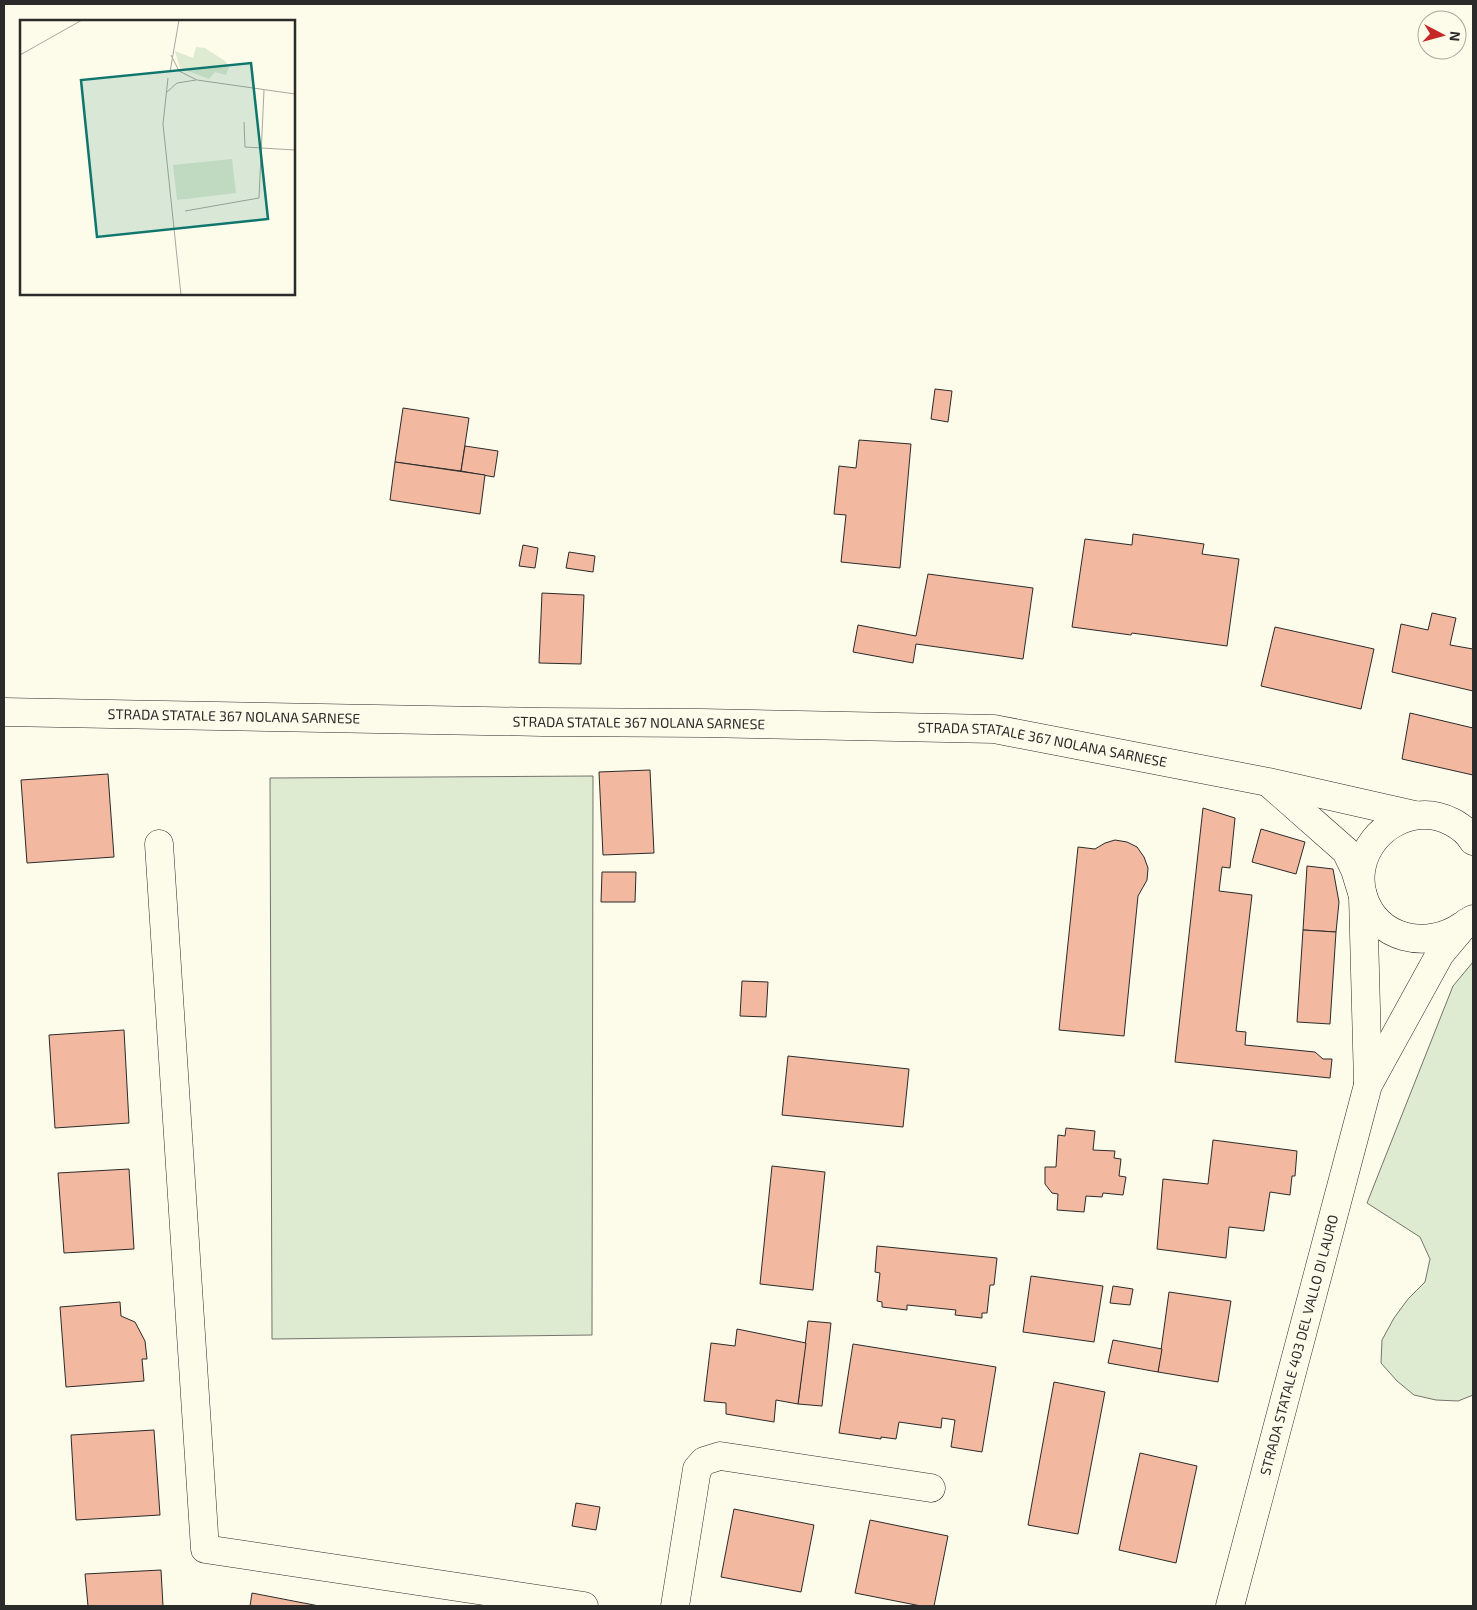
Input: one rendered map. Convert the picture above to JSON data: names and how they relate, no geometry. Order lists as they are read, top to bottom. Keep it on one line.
{"streets":{"main road":["STRADA STATALE 367 NOLANA SARNESE","STRADA STATALE 403 DEL VALLO DI LAURO"]},"crossings":[["STRADA STATALE 367 NOLANA SARNESE","STRADA STATALE 403 DEL VALLO DI LAURO"]],"north":"right"}
